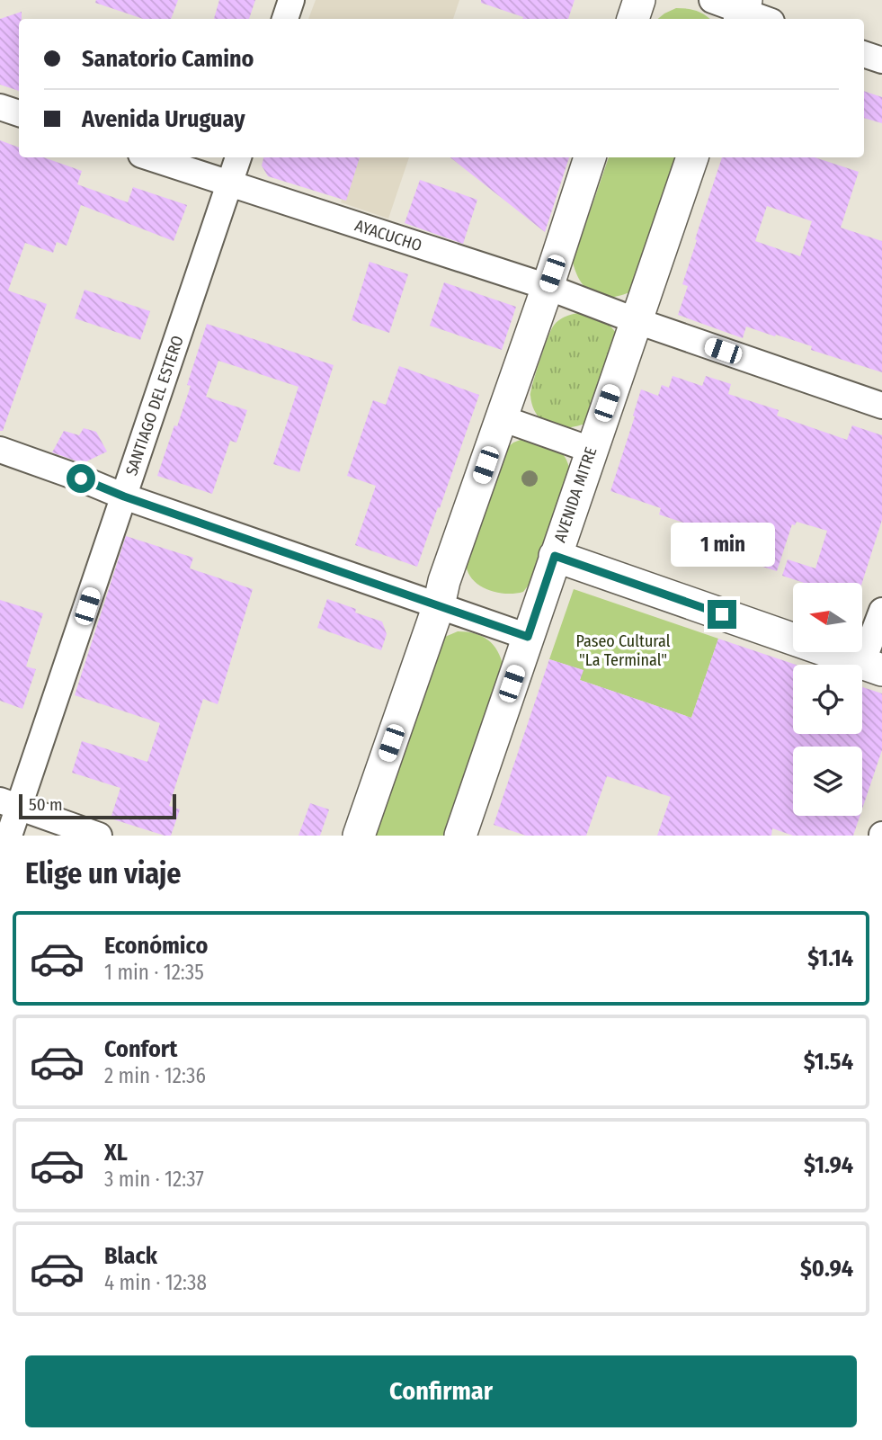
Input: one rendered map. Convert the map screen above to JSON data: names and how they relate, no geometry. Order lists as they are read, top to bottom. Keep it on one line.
{"streets":{"main road":["AVENIDA MITRE"],"street":["AYACUCHO","SANTIAGO DEL ESTERO"]},"crossings":[["AYACUCHO","SANTIAGO DEL ESTERO"],["AYACUCHO","AVENIDA MITRE"]],"parks":["Paseo Cultural \"La Terminal\""],"scale_bar":"50 m","north":"left","page":{"banner":["Sanatorio Camino","Avenida Uruguay"],"bubble":"1 min","scale":"50 m","heading":"Elige un viaje","list":[{"name":"Económico","note":"1 min · 12:35","value":"$1.14"},{"name":"Confort","note":"2 min · 12:36","value":"$1.54"},{"name":"XL","note":"3 min · 12:37","value":"$1.94"},{"name":"Black","note":"4 min · 12:38","value":"$0.94"}],"buttons":"Confirmar"}}
